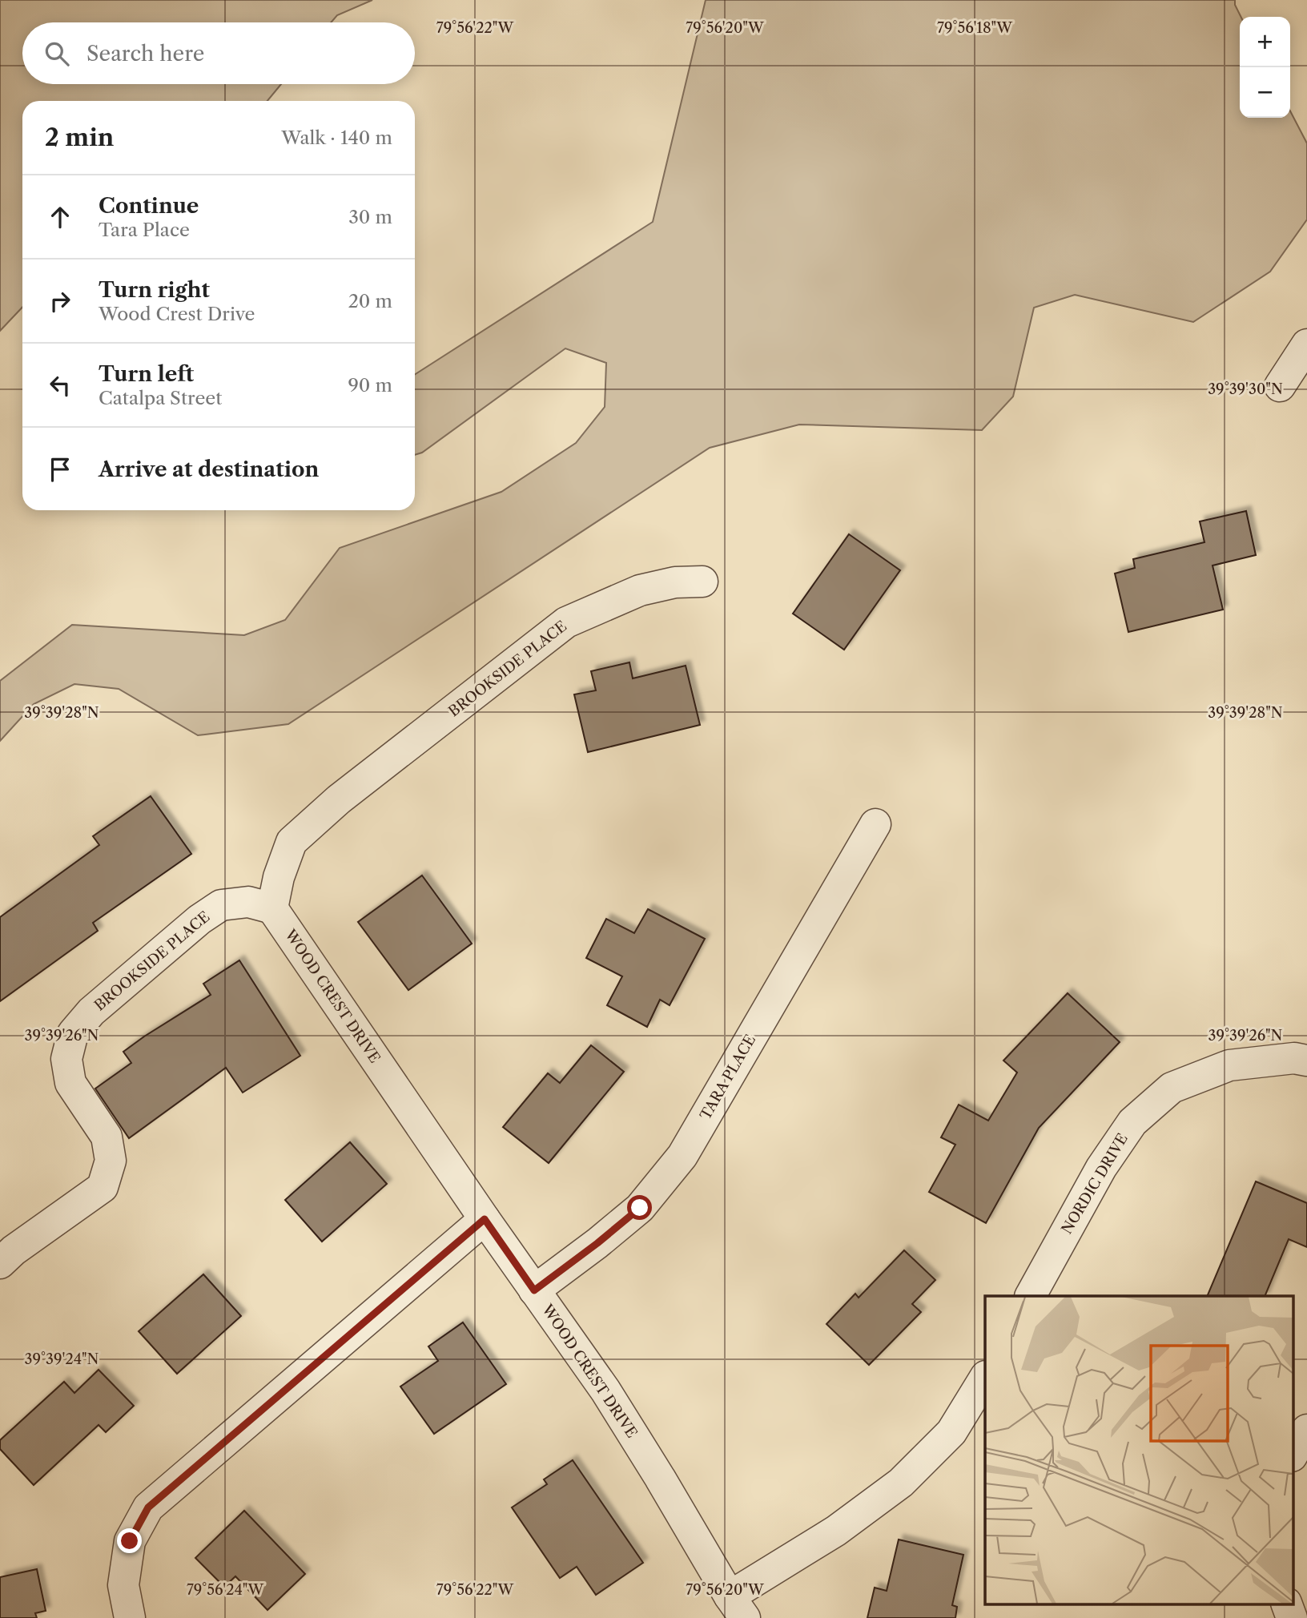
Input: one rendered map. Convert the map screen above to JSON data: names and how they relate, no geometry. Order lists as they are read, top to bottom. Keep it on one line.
{"streets":{"street":["BROOKSIDE PLACE","WOOD CREST DRIVE","TARA PLACE","NORDIC DRIVE"]},"crossings":[["BROOKSIDE PLACE","WOOD CREST DRIVE"],["WOOD CREST DRIVE","TARA PLACE"]],"page":{"map_buttons":["+","−"],"search":"Search here","heading":["2 min","Walk · 140 m"],"list":[["Continue","Tara Place","30 m"],["Turn right","Wood Crest Drive","20 m"],["Turn left","Catalpa Street","90 m"],"Arrive at destination"]},"coordinates":["79°56'22\"W","79°56'20\"W","79°56'18\"W","39°39'30\"N","39°39'28\"N","39°39'26\"N","39°39'24\"N","79°56'24\"W"]}
